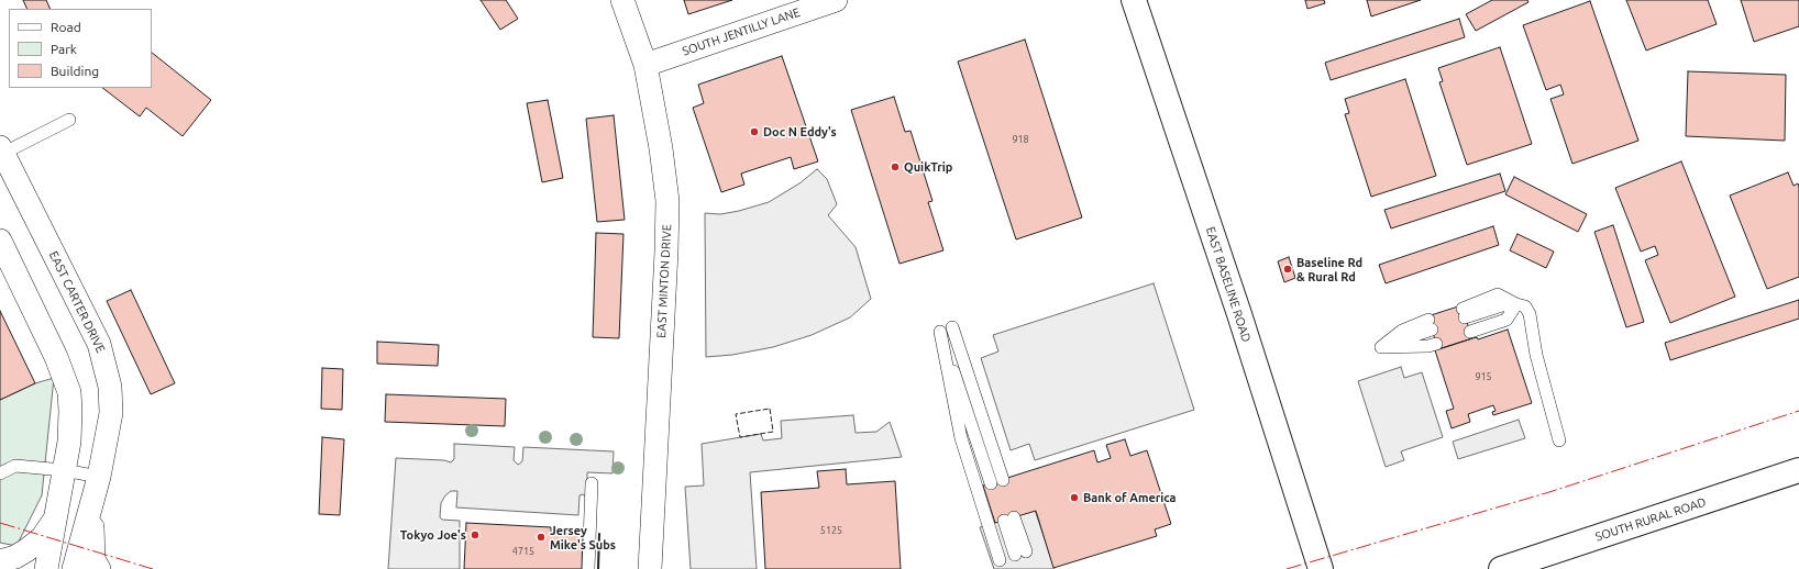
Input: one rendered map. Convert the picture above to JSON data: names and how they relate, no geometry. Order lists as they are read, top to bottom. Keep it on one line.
{"streets":{"main road":["EAST BASELINE ROAD","SOUTH RURAL ROAD"],"street":["SOUTH JENTILLY LANE","EAST MINTON DRIVE","EAST CARTER DRIVE"]},"crossings":[["SOUTH JENTILLY LANE","EAST MINTON DRIVE"]],"places":["Doc N Eddy's","QuikTrip","Baseline Rd & Rural Rd","Bank of America","Tokyo Joe's","Jersey Mike's Subs"],"house_numbers":["918","915","5125","4715"],"legend":["Road","Park","Building"]}
